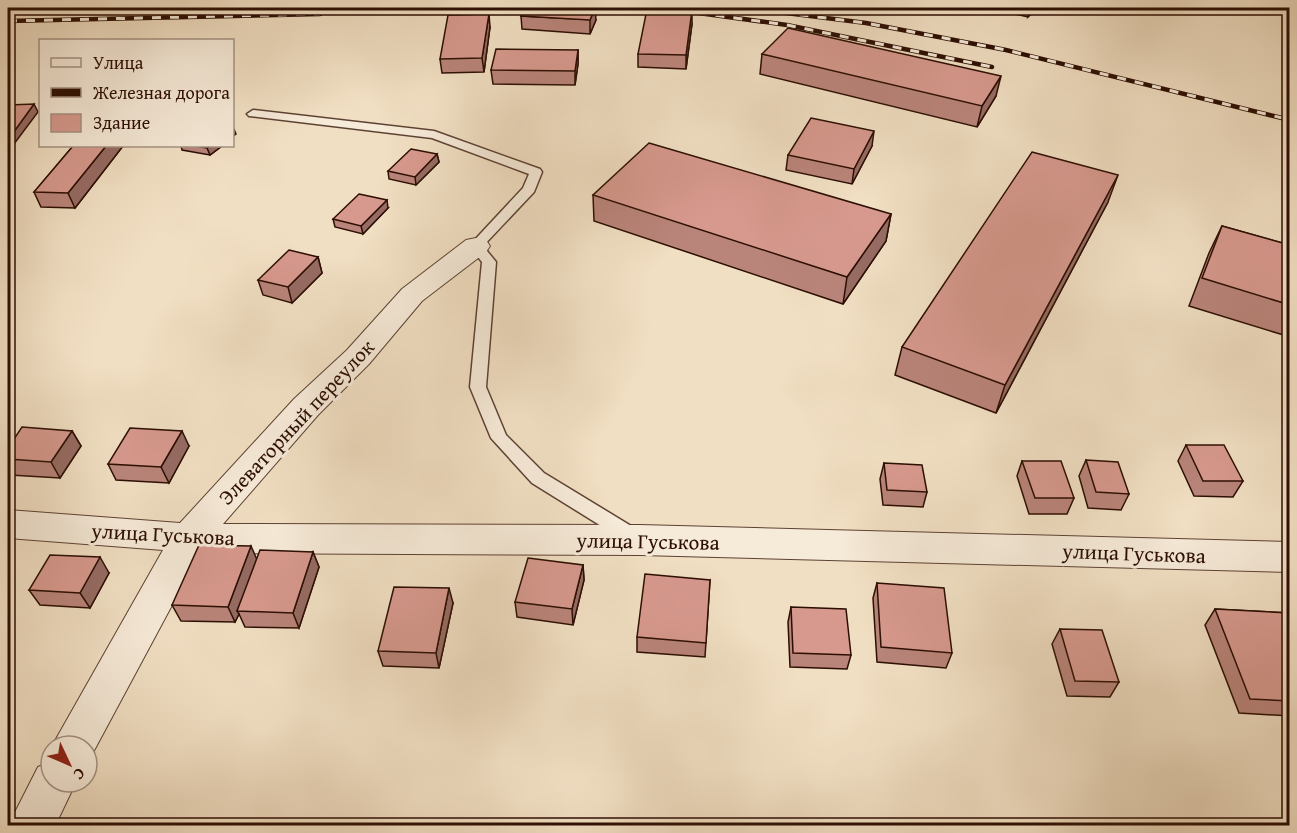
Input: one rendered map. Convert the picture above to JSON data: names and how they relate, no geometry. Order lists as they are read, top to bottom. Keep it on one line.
{"streets":{"street":["Элеваторный переулок","улица Гуськова"]},"crossings":[["Элеваторный переулок","улица Гуськова"]],"legend":["Улица","Железная дорога","Здание"],"north":"bottom right"}
